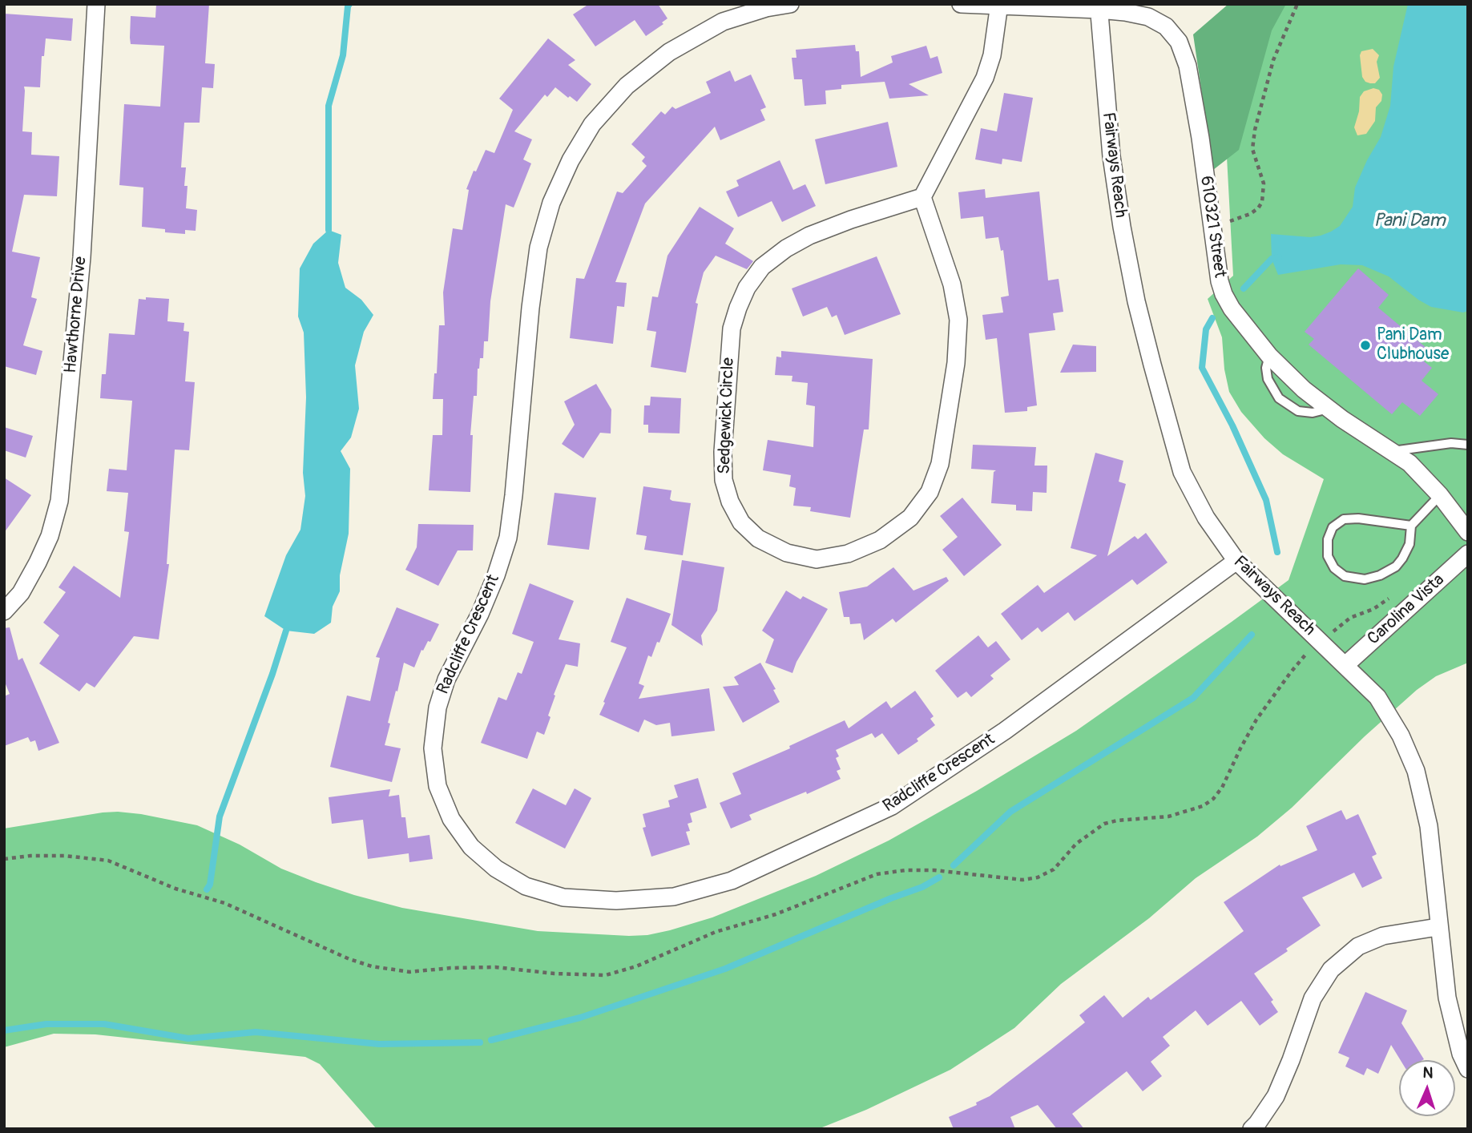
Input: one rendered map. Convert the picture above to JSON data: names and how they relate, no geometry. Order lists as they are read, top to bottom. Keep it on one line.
{"streets":{"street":["Fairways Reach","610321 Street","Hawthorne Drive","Sedgewick Circle","Carolina Vista","Radcliffe Crescent"]},"crossings":[["Fairways Reach","610321 Street"],["Fairways Reach","Carolina Vista"],["Fairways Reach","Radcliffe Crescent"]],"water":["Pani Dam"],"places":["Pani Dam Clubhouse"],"north":"top"}
